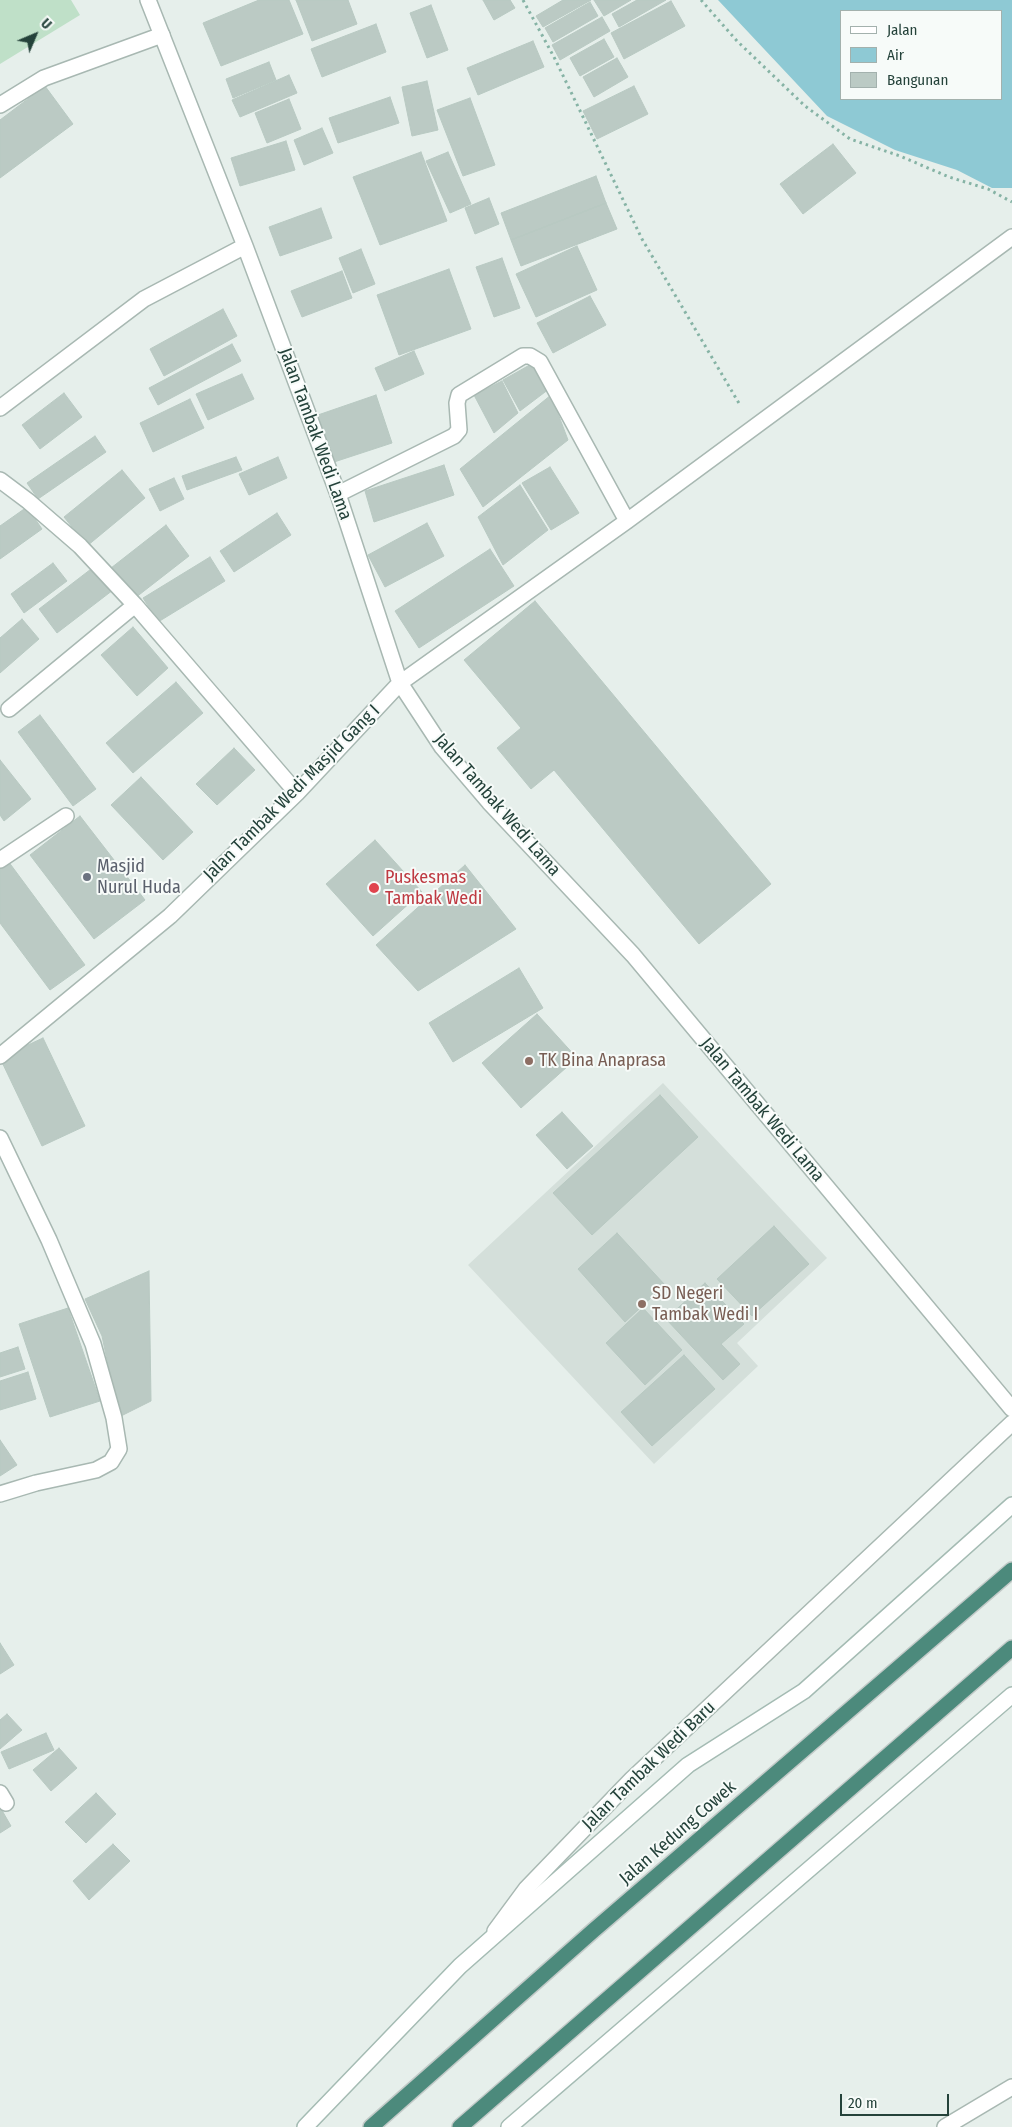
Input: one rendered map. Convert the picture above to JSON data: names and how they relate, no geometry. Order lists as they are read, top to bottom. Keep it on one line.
{"streets":{"highway":["Jalan Kedung Cowek"],"street":["Jalan Tambak Wedi Lama","Jalan Tambak Wedi Masjid Gang I","Jalan Tambak Wedi Baru"]},"crossings":[["Jalan Tambak Wedi Lama","Jalan Tambak Wedi Masjid Gang I"]],"places":["Masjid Nurul Huda","Puskesmas Tambak Wedi","TK Bina Anaprasa","SD Negeri Tambak Wedi I"],"legend":["Jalan","Air","Bangunan"],"scale_bar":"20 m","north":"top right"}
